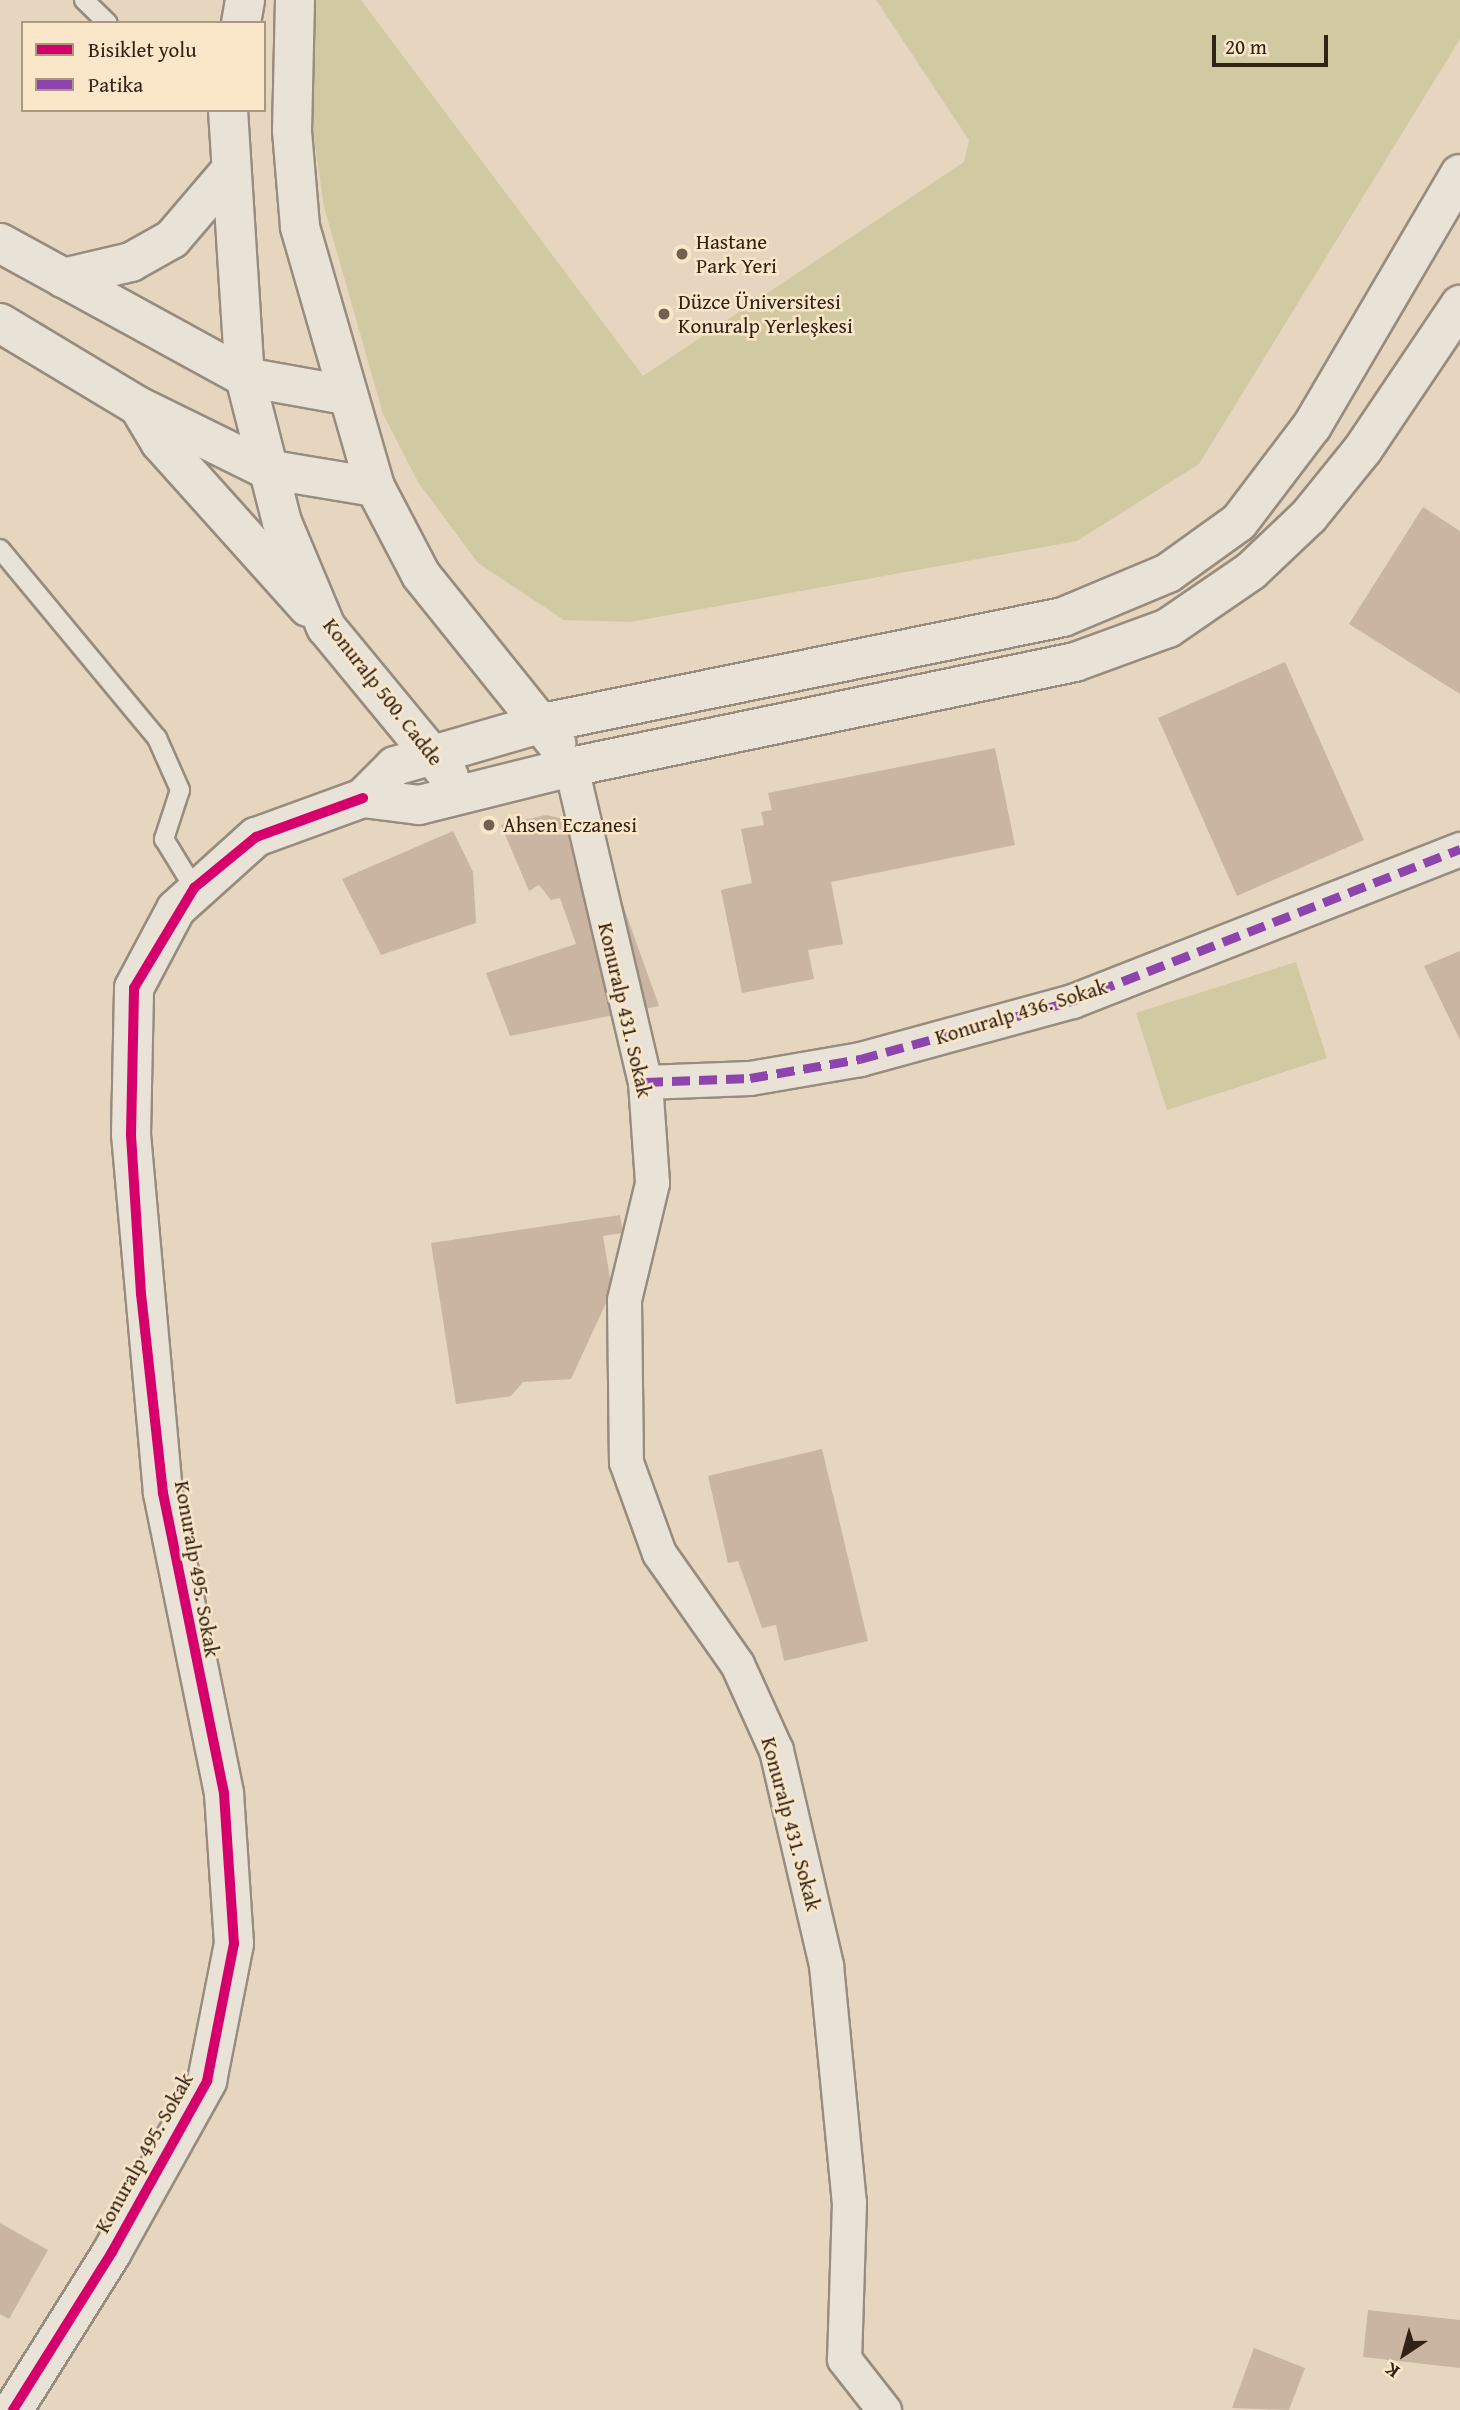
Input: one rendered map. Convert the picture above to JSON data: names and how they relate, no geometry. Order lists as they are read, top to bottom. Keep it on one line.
{"streets":{"main road":["Konuralp 500. Cadde","Konuralp 495. Sokak"],"street":["Konuralp 431. Sokak","Konuralp 436. Sokak"]},"crossings":[["Konuralp 431. Sokak","Konuralp 436. Sokak"]],"places":["Hastane Park Yeri","Düzce Üniversitesi Konuralp Yerleşkesi","Ahsen Eczanesi"],"legend":["Bisiklet yolu","Patika"],"scale_bar":"20 m","north":"bottom left"}
